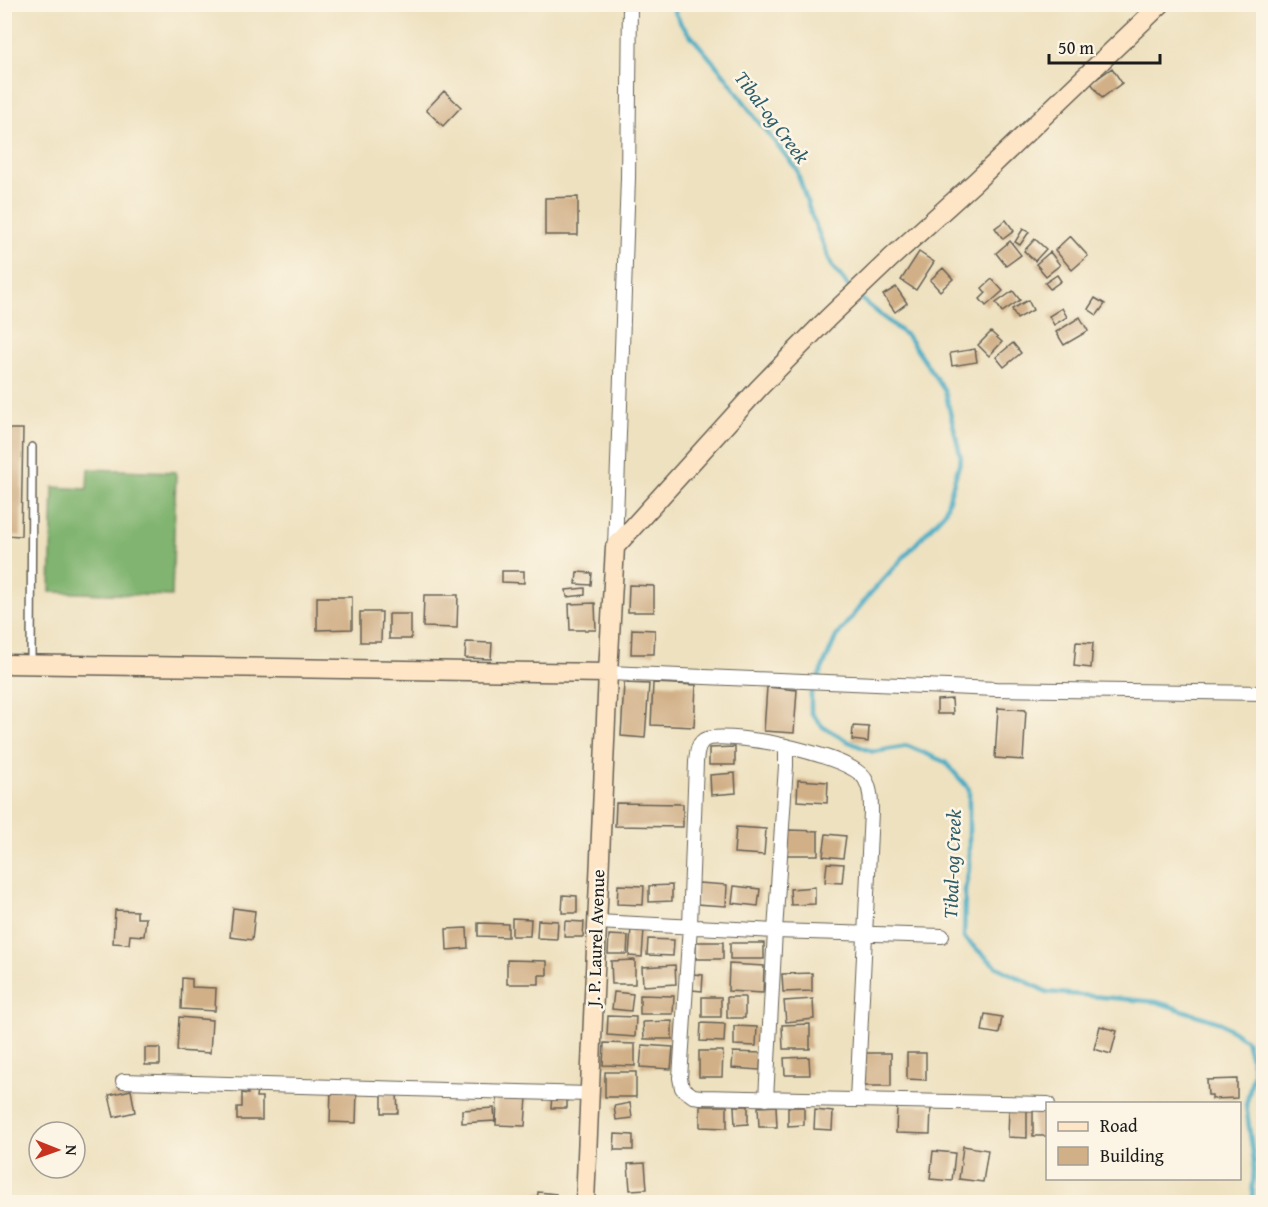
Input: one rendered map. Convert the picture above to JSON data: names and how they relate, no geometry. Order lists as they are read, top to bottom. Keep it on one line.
{"streets":{"street":["J. P. Laurel Avenue"]},"water":["Tibal-og Creek"],"legend":["Road","Building"],"scale_bar":"50 m","north":"right"}
